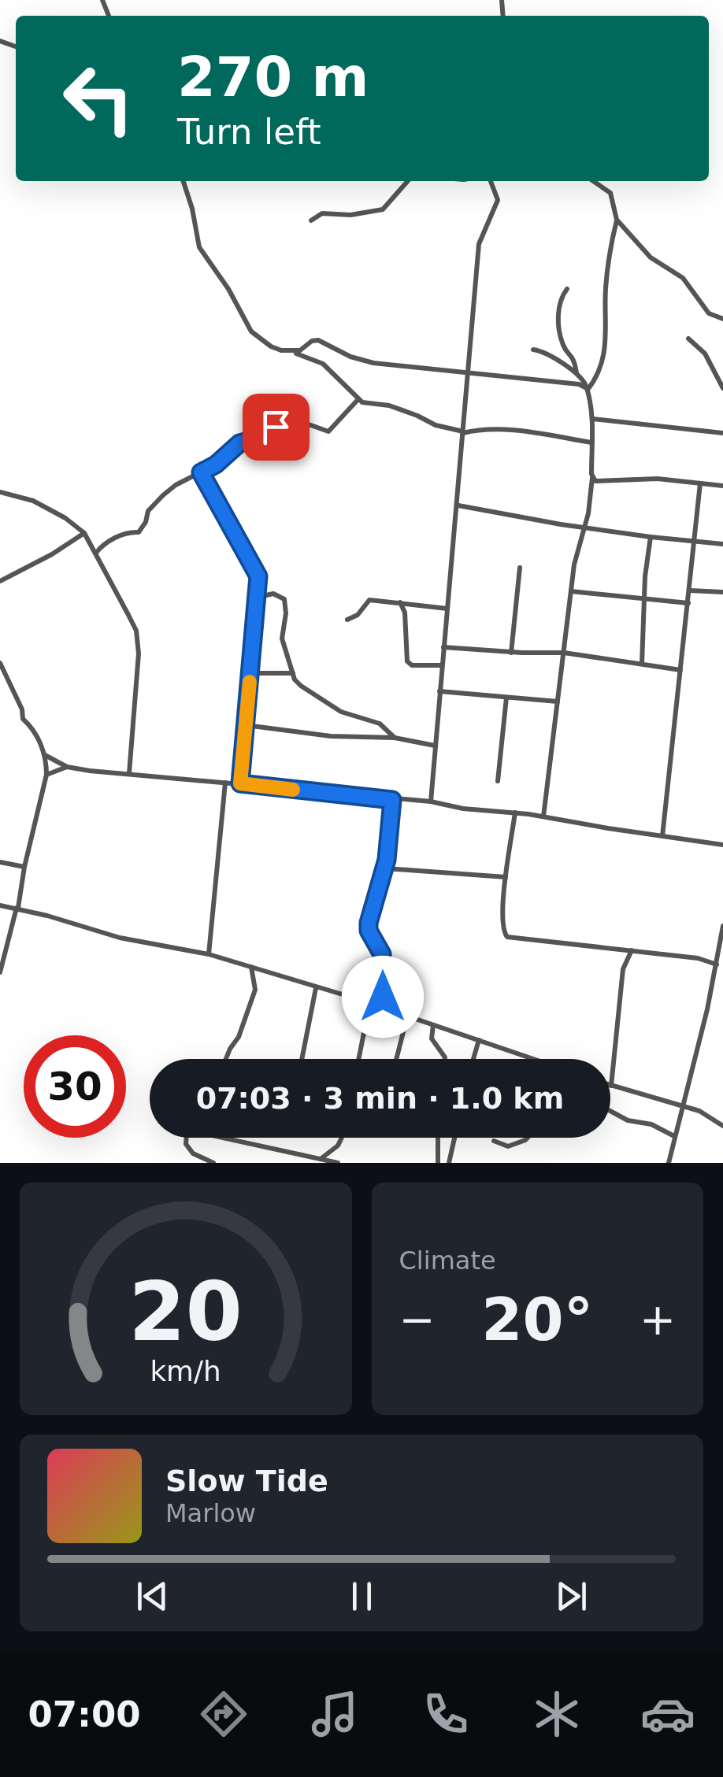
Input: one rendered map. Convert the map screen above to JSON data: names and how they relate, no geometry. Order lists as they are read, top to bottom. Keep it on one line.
{"page":{"turn":["270 m","Turn left"],"limit":"30","trip":"07:03 · 3 min · 1.0 km","tile":"Climate","heat":["−","20°","+"],"song":["Slow Tide","Marlow"],"tabs":"07:00","gauge":["20","km/h"]}}
